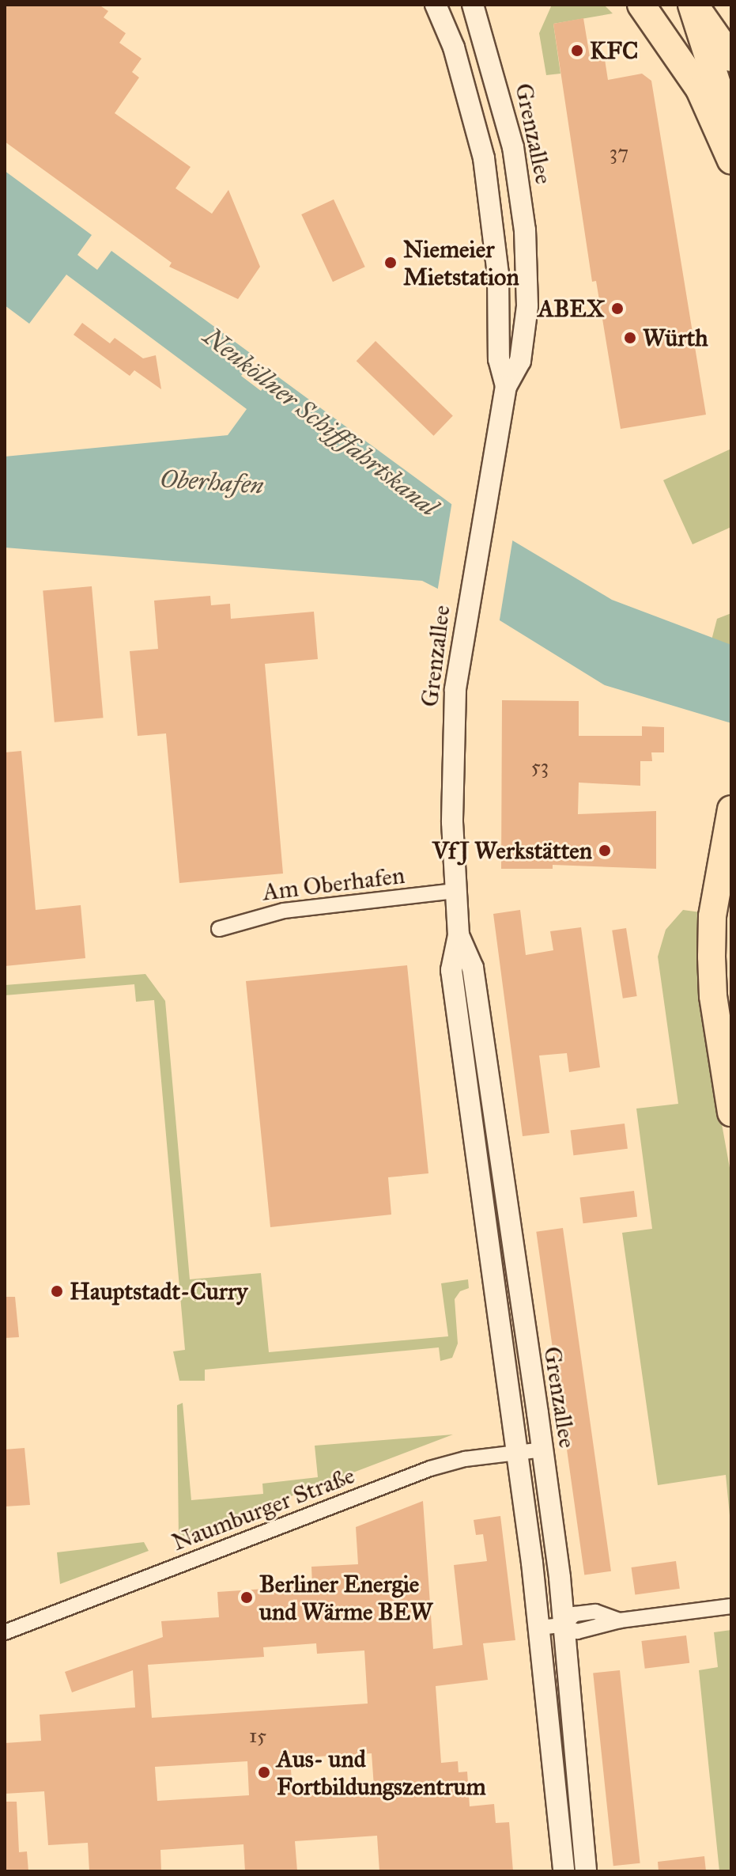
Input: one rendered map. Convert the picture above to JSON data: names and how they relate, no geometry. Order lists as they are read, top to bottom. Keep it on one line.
{"streets":{"main road":["Grenzallee"],"street":["Am Oberhafen","Naumburger Straße"]},"crossings":[["Grenzallee","Am Oberhafen"],["Grenzallee","Naumburger Straße"]],"water":["Neuköllner Schifffahrtskanal","Oberhafen"],"places":["KFC","Niemeier Mietstation","ABEX","Würth","VfJ Werkstätten","Hauptstadt-Curry","Berliner Energie und Wärme BEW","Aus- und Fortbildungszentrum"],"house_numbers":["37","53","15"]}
